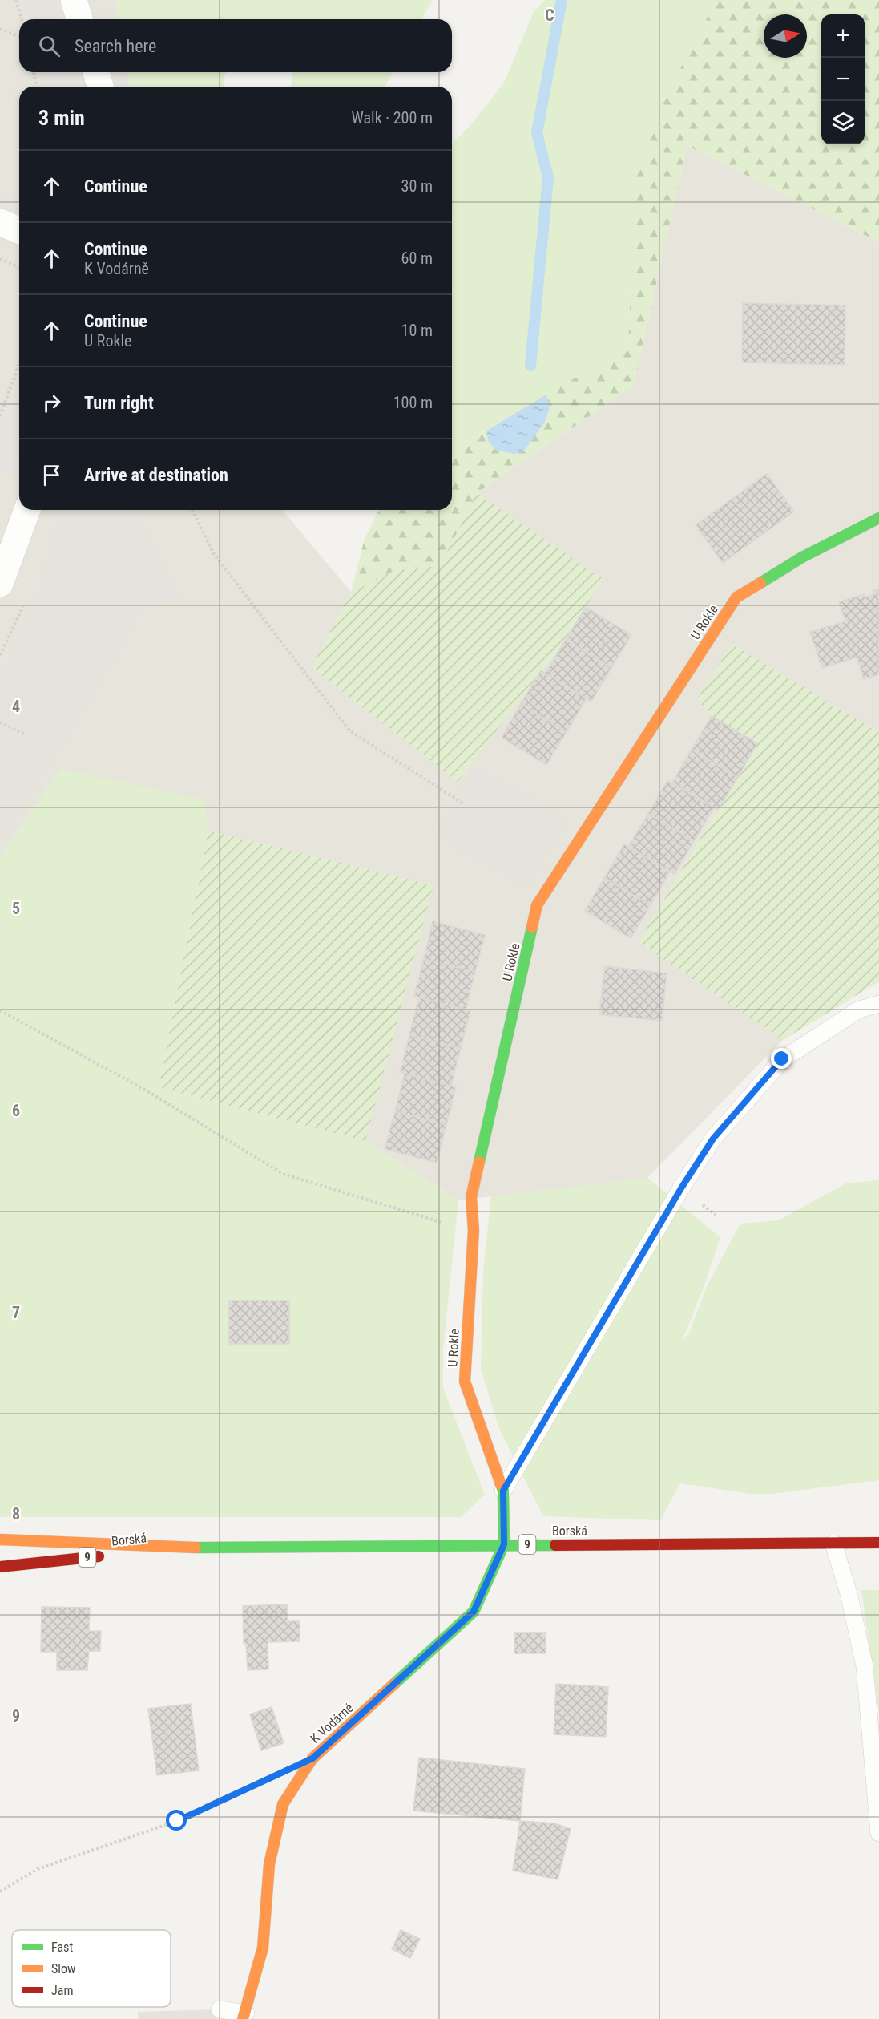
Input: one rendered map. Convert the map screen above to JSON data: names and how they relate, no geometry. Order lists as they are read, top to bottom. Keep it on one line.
{"streets":{"street":["U Rokle","Borská","9","K Vodárně"]},"crossings":[["U Rokle","Borská"],["U Rokle","K Vodárně"],["Borská","K Vodárně"]],"legend":["Fast","Slow","Jam"],"north":"right","page":{"map_buttons":["+","−"],"search":"Search here","heading":["3 min","Walk · 200 m"],"list":[["Continue","30 m"],["Continue","K Vodárně","60 m"],["Continue","U Rokle","10 m"],["Turn right","100 m"],"Arrive at destination"]},"grid":{"columns":["C"],"rows":["4","5","6","7","8","9"]}}
